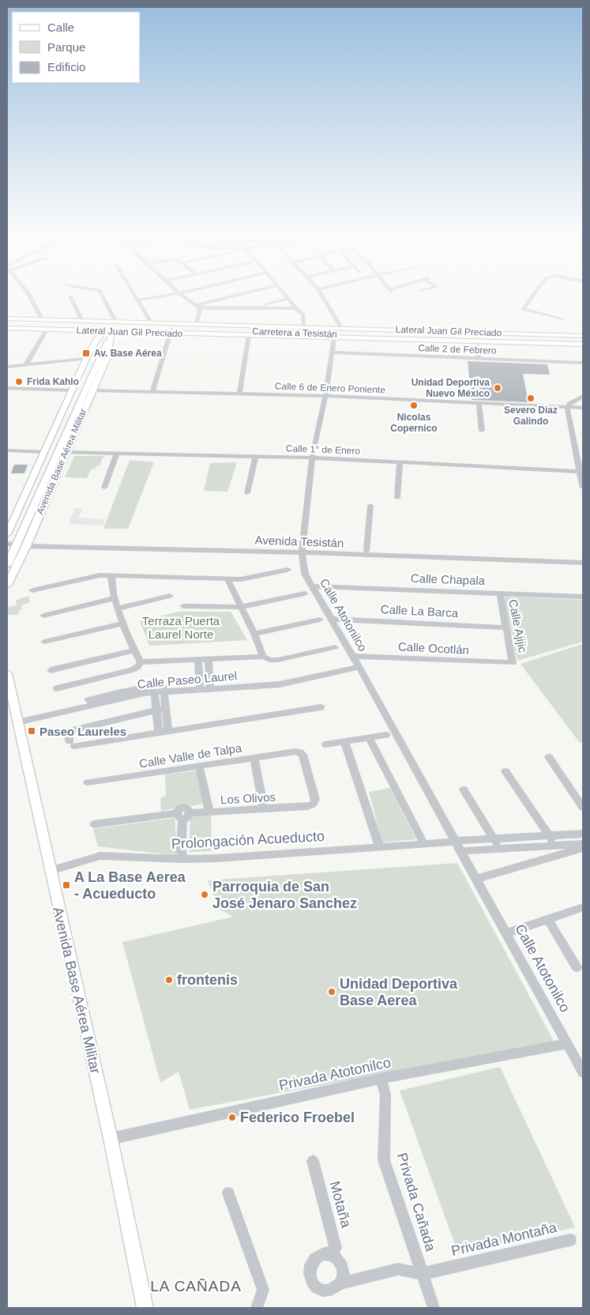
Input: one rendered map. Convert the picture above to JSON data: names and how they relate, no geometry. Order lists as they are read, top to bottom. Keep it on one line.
{"streets":{"main road":["Lateral Juan Gil Preciado","Carretera a Tesistán","Avenida Base Aérea Militar"],"street":["Calle 2 de Febrero","Calle 6 de Enero Poniente","Calle 1° de Enero","Avenida Tesistán","Calle Chapala","Calle La Barca","Calle Atotonilco","Calle Ajijic","Calle Ocotlán","Calle Paseo Laurel","Calle Valle de Talpa","Los Olivos","Prolongación Acueducto","Privada Atotonilco","Privada Cañada","Motaña","Privada Montaña"]},"crossings":[["Lateral Juan Gil Preciado","Carretera a Tesistán"],["Lateral Juan Gil Preciado","Avenida Base Aérea Militar"],["Lateral Juan Gil Preciado","Calle Atotonilco"],["Carretera a Tesistán","Avenida Base Aérea Militar"],["Calle 2 de Febrero","Calle Atotonilco"],["Calle 6 de Enero Poniente","Avenida Base Aérea Militar"],["Calle 6 de Enero Poniente","Calle Atotonilco"],["Calle 1° de Enero","Avenida Base Aérea Militar"],["Calle 1° de Enero","Calle Atotonilco"],["Avenida Base Aérea Militar","Avenida Tesistán"],["Avenida Base Aérea Militar","Calle Paseo Laurel"],["Avenida Base Aérea Militar","Prolongación Acueducto"],["Avenida Base Aérea Militar","Privada Atotonilco"],["Avenida Tesistán","Calle Atotonilco"],["Calle Chapala","Calle Atotonilco"],["Calle Chapala","Calle Ajijic"],["Calle La Barca","Calle Atotonilco"],["Calle La Barca","Calle Ajijic"],["Calle Atotonilco","Calle Ocotlán"],["Calle Atotonilco","Calle Paseo Laurel"],["Calle Atotonilco","Prolongación Acueducto"],["Calle Atotonilco","Privada Atotonilco"],["Calle Ajijic","Calle Ocotlán"],["Calle Ocotlán","Calle Paseo Laurel"],["Calle Valle de Talpa","Los Olivos"],["Privada Atotonilco","Privada Cañada"],["Privada Cañada","Privada Montaña"]],"districts":["LA CAÑADA"],"parks":["Terraza Puerta Laurel Norte"],"places":{"transit":["Av. Base Aérea","Paseo Laureles","A La Base Aerea - Acueducto"],"other":["Frida Kahlo","Unidad Deportiva Nuevo México","Severo Diaz Galindo","Nicolas Copernico","Parroquia de San José Jenaro Sanchez","frontenis","Unidad Deportiva Base Aerea","Federico Froebel"]},"legend":["Calle","Parque","Edificio"]}
